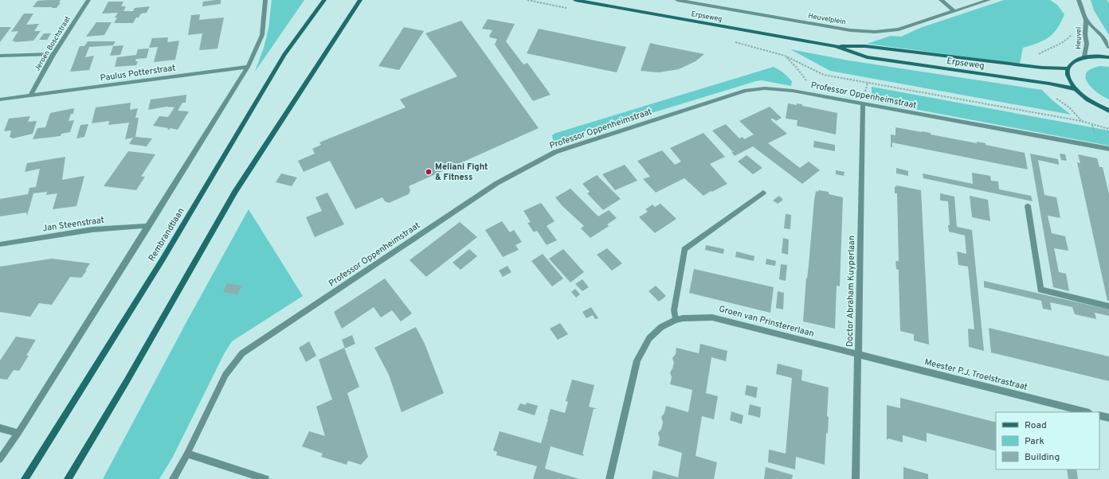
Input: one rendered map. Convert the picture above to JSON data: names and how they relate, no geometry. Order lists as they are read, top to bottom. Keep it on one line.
{"streets":{"main road":["Erpseweg","Rembrandtlaan"],"street":["Heuvelplein","Heuvel","Jeroen Boschstraat","Paulus Potterstraat","Professor Oppenheimstraat","Jan Steenstraat","Doctor Abraham Kuyperlaan","Groen van Prinstererlaan","Meester P.J. Troelstrastraat"]},"crossings":[["Jeroen Boschstraat","Paulus Potterstraat"],["Professor Oppenheimstraat","Doctor Abraham Kuyperlaan"],["Doctor Abraham Kuyperlaan","Groen van Prinstererlaan"],["Doctor Abraham Kuyperlaan","Meester P.J. Troelstrastraat"],["Groen van Prinstererlaan","Meester P.J. Troelstrastraat"]],"places":["Meliani Fight & Fitness"],"legend":["Road","Park","Building"]}
